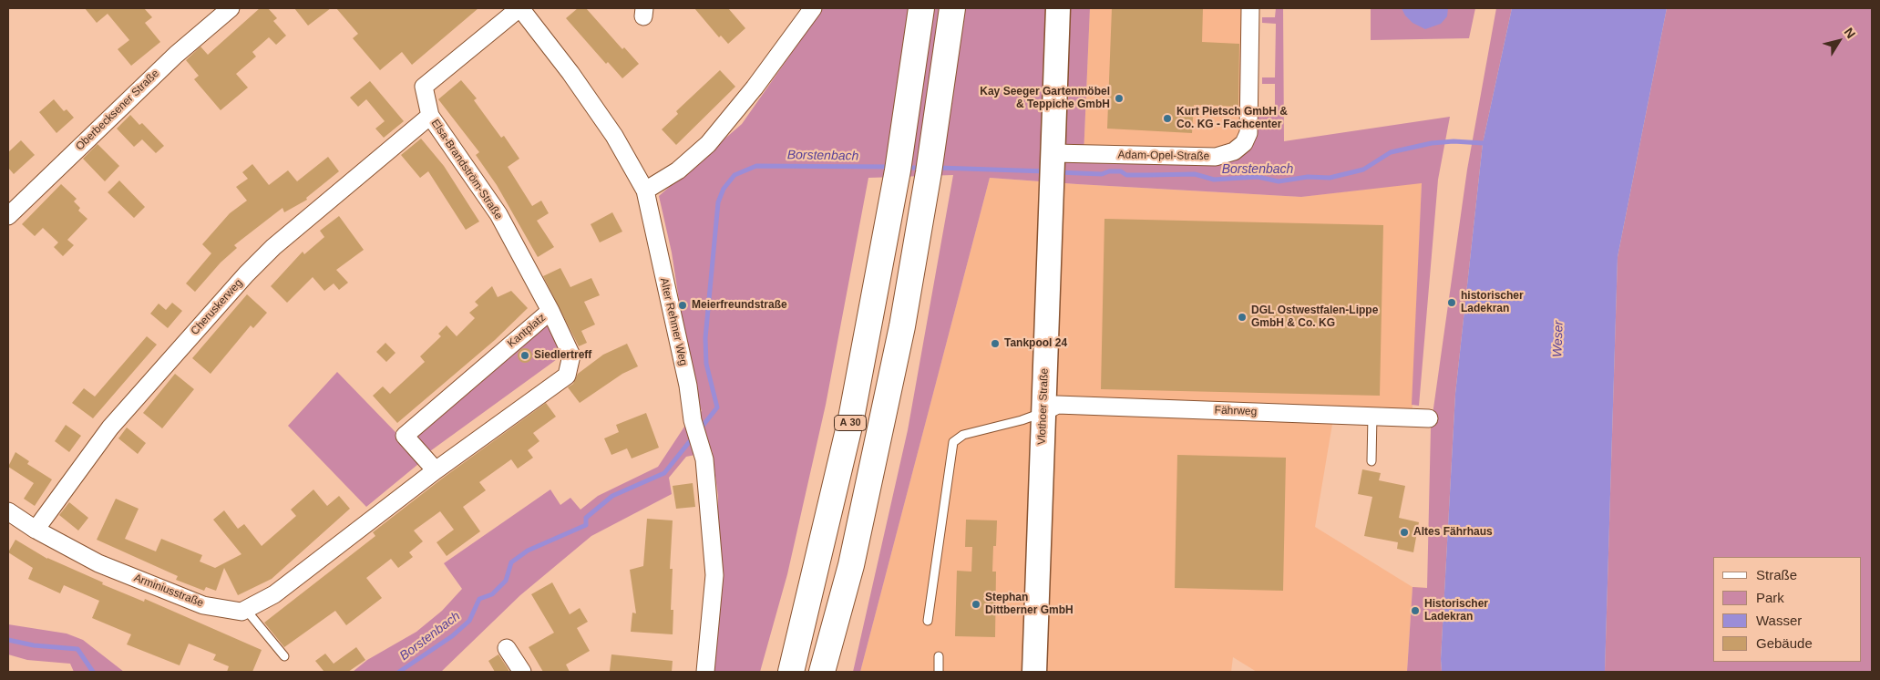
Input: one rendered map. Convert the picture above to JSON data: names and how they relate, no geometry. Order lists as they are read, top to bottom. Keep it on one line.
{"streets":{"highway":["A 30"],"main road":["Vlothoer Straße"],"street":["Oberbecksener Straße","Adam-Opel-Straße","Elsa-Brandström-Straße","Cheruskerweg","Alter Rehmer Weg","Kantplatz","Fährweg","Arminiusstraße"]},"crossings":[["Adam-Opel-Straße","Vlothoer Straße"],["Elsa-Brandström-Straße","Cheruskerweg"],["Elsa-Brandström-Straße","Alter Rehmer Weg"],["Elsa-Brandström-Straße","Kantplatz"],["Cheruskerweg","Arminiusstraße"],["Vlothoer Straße","Fährweg"]],"water":["Borstenbach","Weser"],"places":["Kay Seeger Gartenmöbel & Teppiche GmbH","Kurt Pietsch GmbH & Co. KG - Fachcenter","historischer Ladekran","Meierfreundstraße","DGL Ostwestfalen-Lippe GmbH & Co. KG","Tankpool 24","Siedlertreff","Altes Fährhaus","Stephan Dittberner GmbH","Historischer Ladekran"],"legend":["Straße","Park","Wasser","Gebäude"],"north":"top right"}
